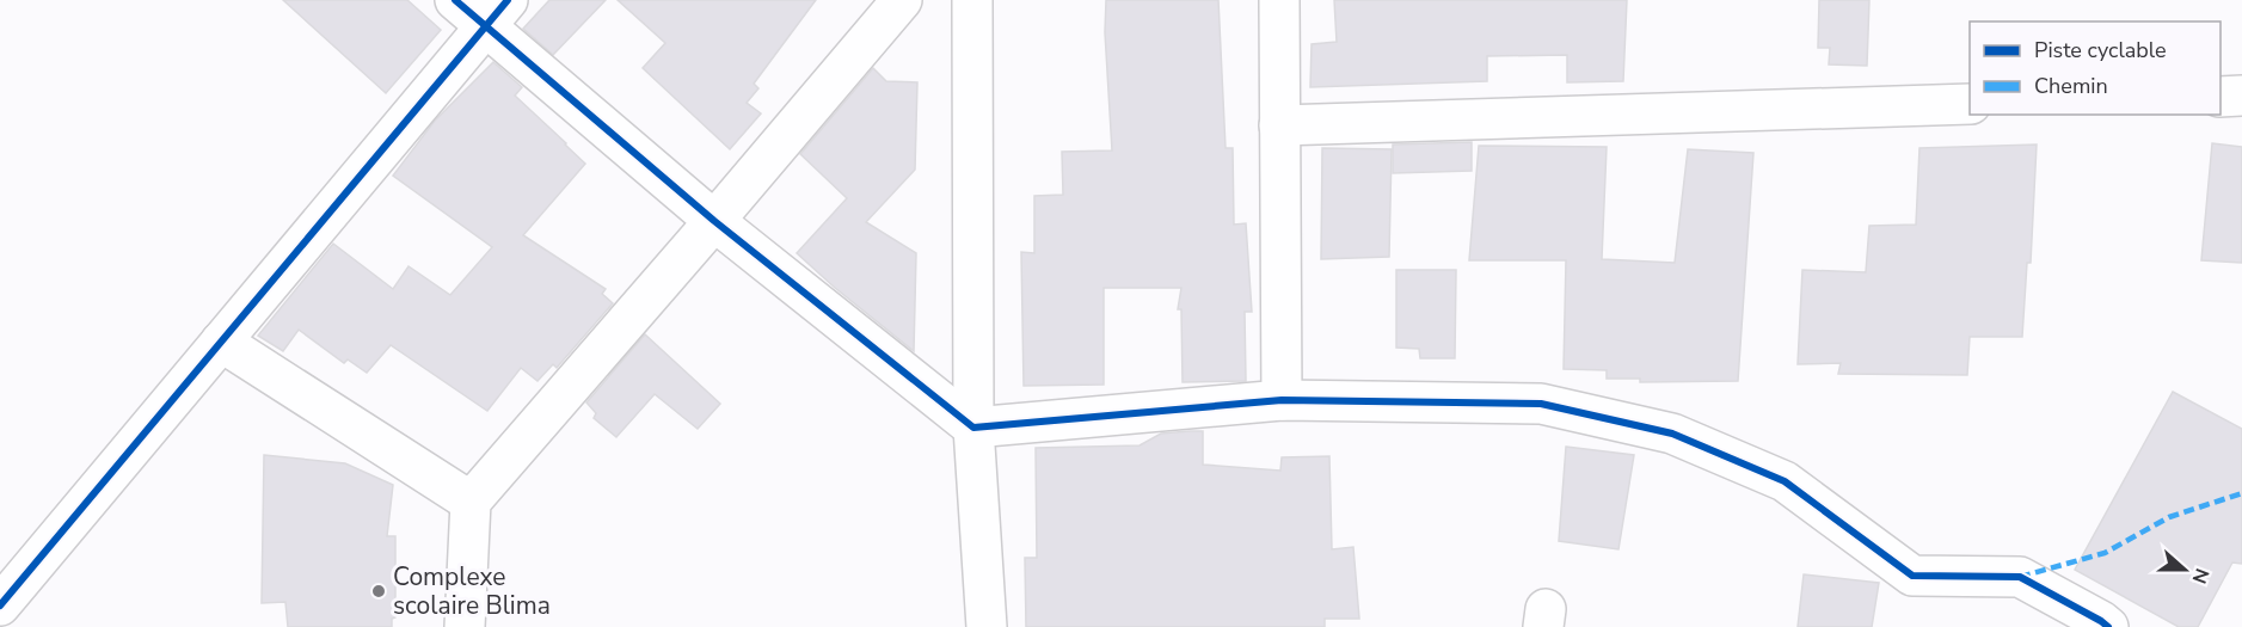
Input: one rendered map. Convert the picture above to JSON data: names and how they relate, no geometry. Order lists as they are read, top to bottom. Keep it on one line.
{"places":["Complexe scolaire Blima"],"legend":["Piste cyclable","Chemin"],"north":"right"}
